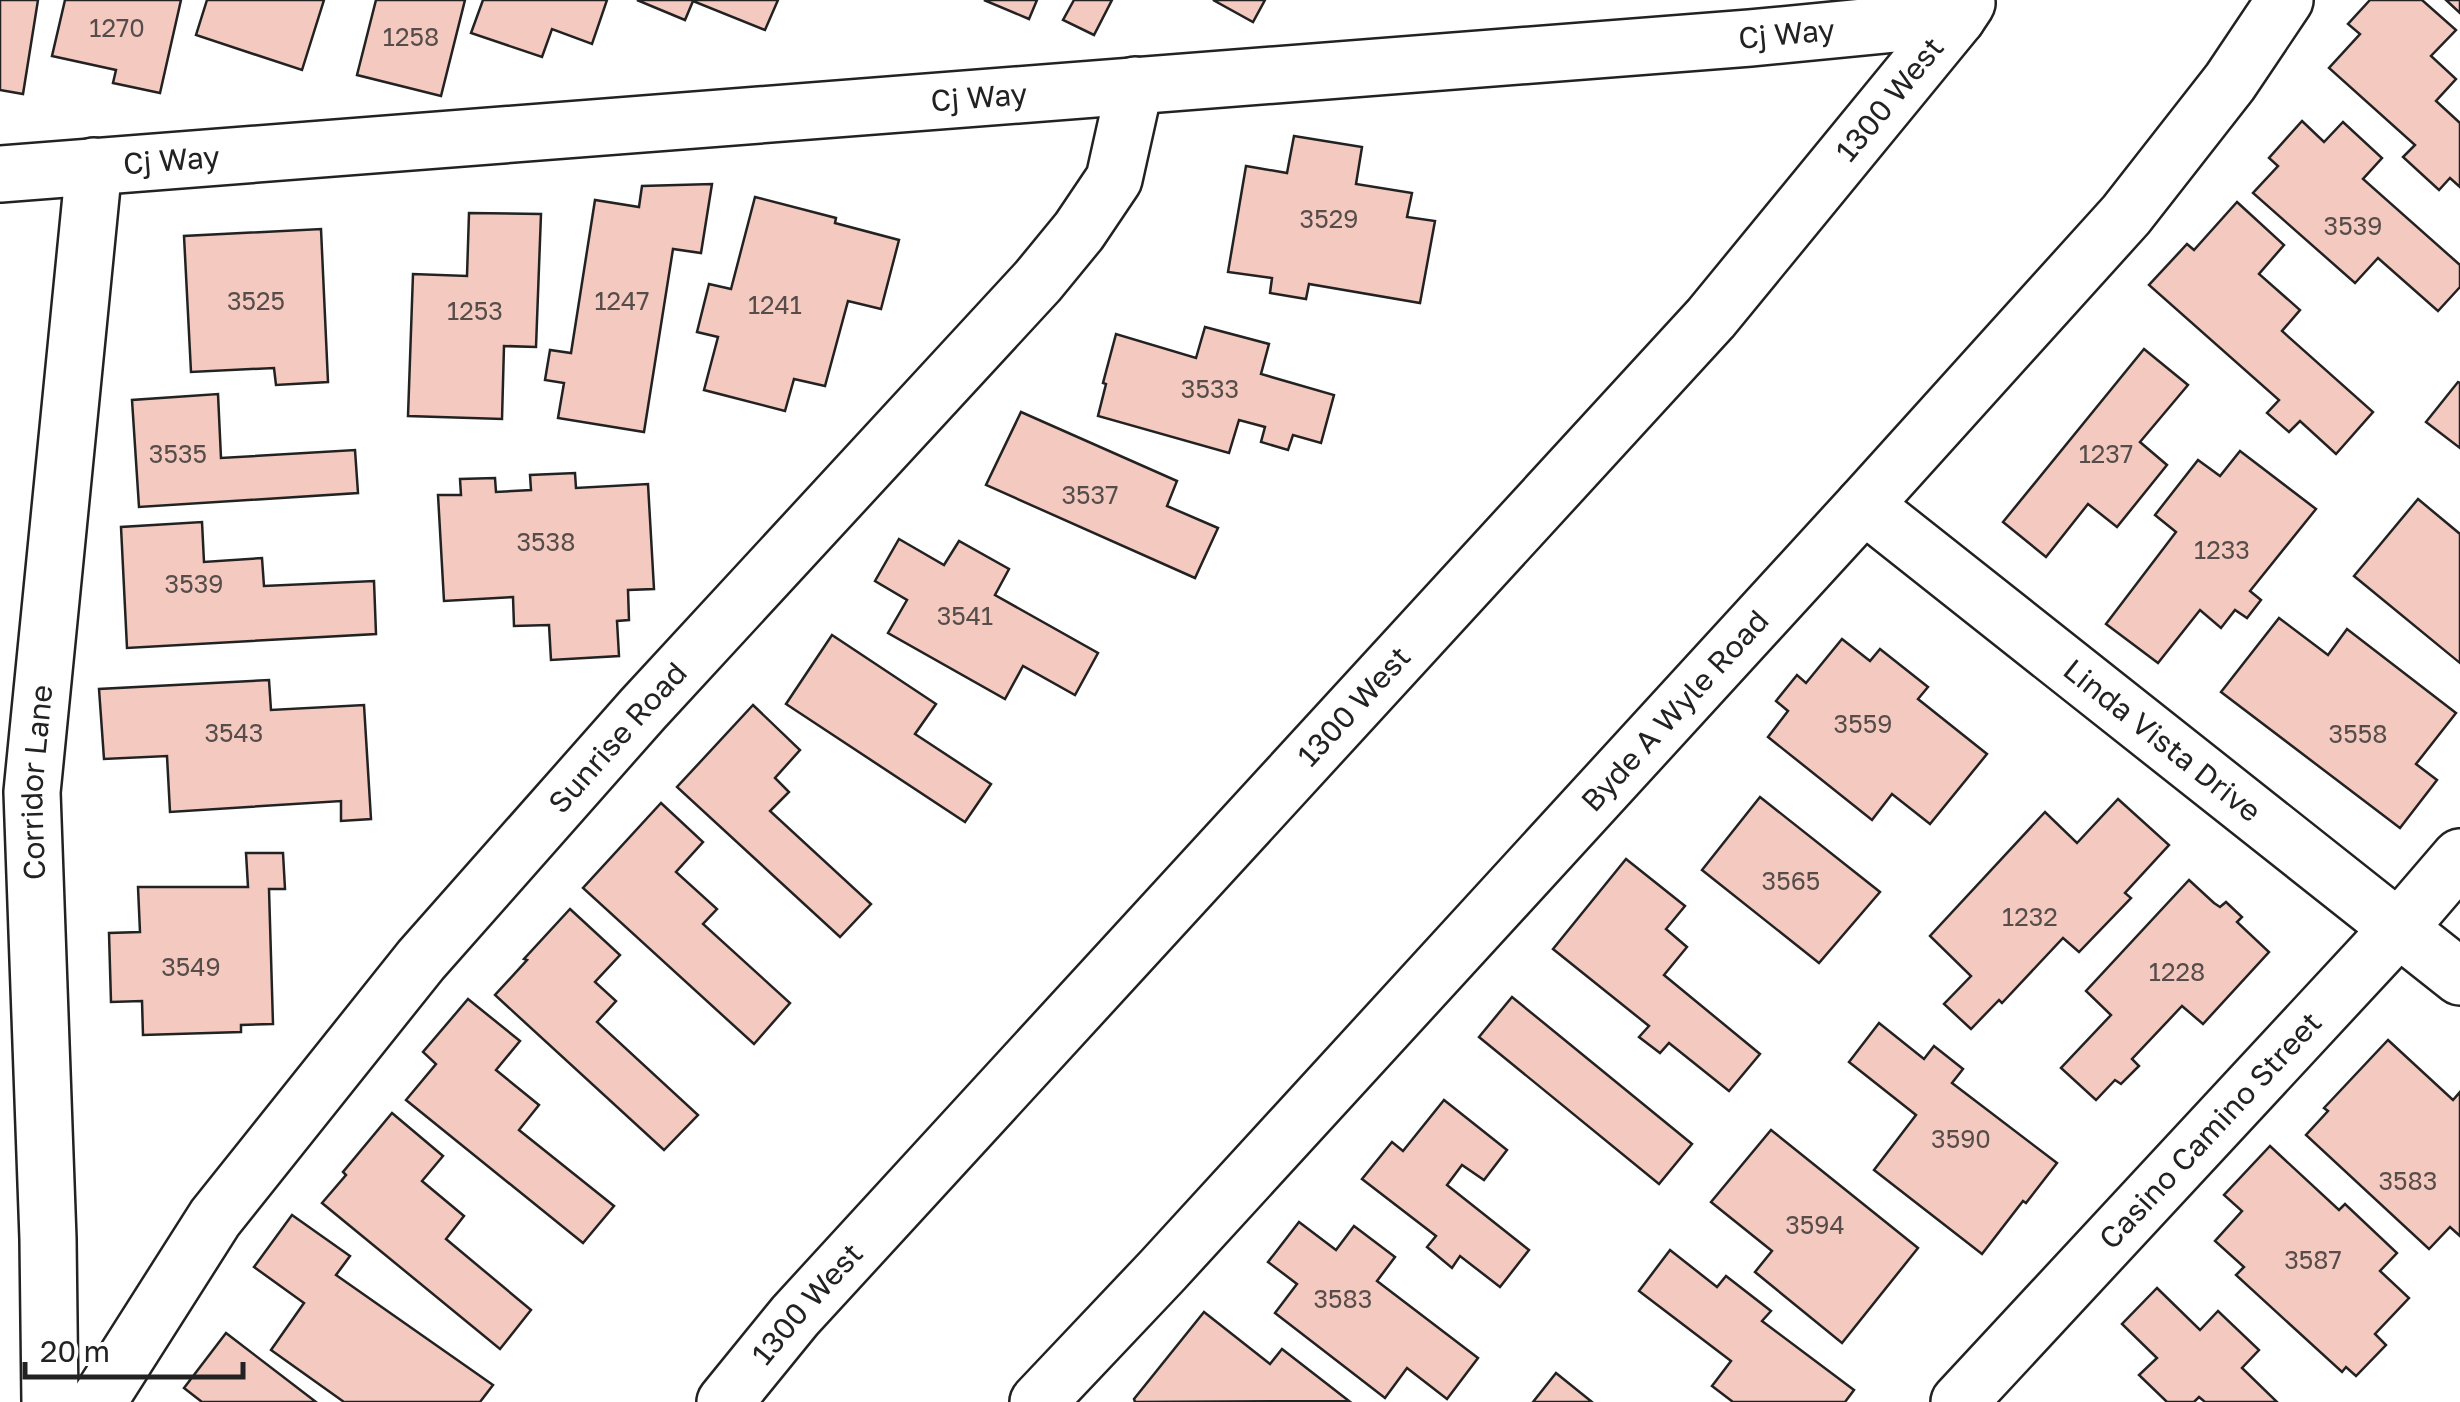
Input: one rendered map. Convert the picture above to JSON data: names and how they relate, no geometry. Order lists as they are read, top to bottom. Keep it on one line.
{"streets":{"street":["Cj Way","1300 West","Byde A Wyle Road","Sunrise Road","Linda Vista Drive","Corridor Lane","Casino Camino Street"]},"crossings":[["Cj Way","1300 West"],["Cj Way","Sunrise Road"],["Cj Way","Corridor Lane"],["Byde A Wyle Road","Linda Vista Drive"],["Linda Vista Drive","Casino Camino Street"]],"house_numbers":["1270","1258","3529","3539","3525","1247","1241","1253","3533","3535","1237","3537","3538","1233","3539","3541","3559","3543","3558","3565","1232","3549","1228","3590","3583","3594","3587","3583"],"scale_bar":"20 m"}
